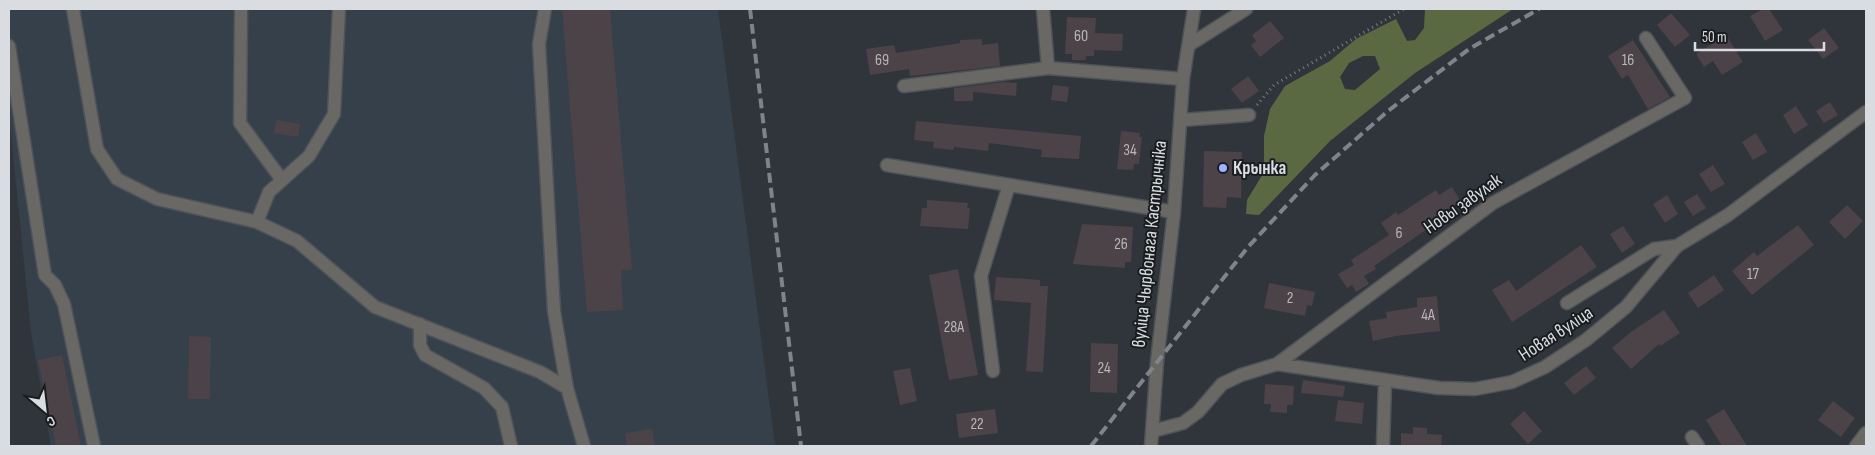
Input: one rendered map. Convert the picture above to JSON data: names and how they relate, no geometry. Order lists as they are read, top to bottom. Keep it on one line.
{"streets":{"street":["Новы завулак","вуліца Чырвонага Кастрычніка","Новая вуліца"]},"crossings":[["Новы завулак","Новая вуліца"],["вуліца Чырвонага Кастрычніка","Новая вуліца"]],"places":["Крынка"],"house_numbers":["60","69","16","34","6","26","17","2","4А","28А","24","22"],"scale_bar":"50 m","north":"bottom right"}
